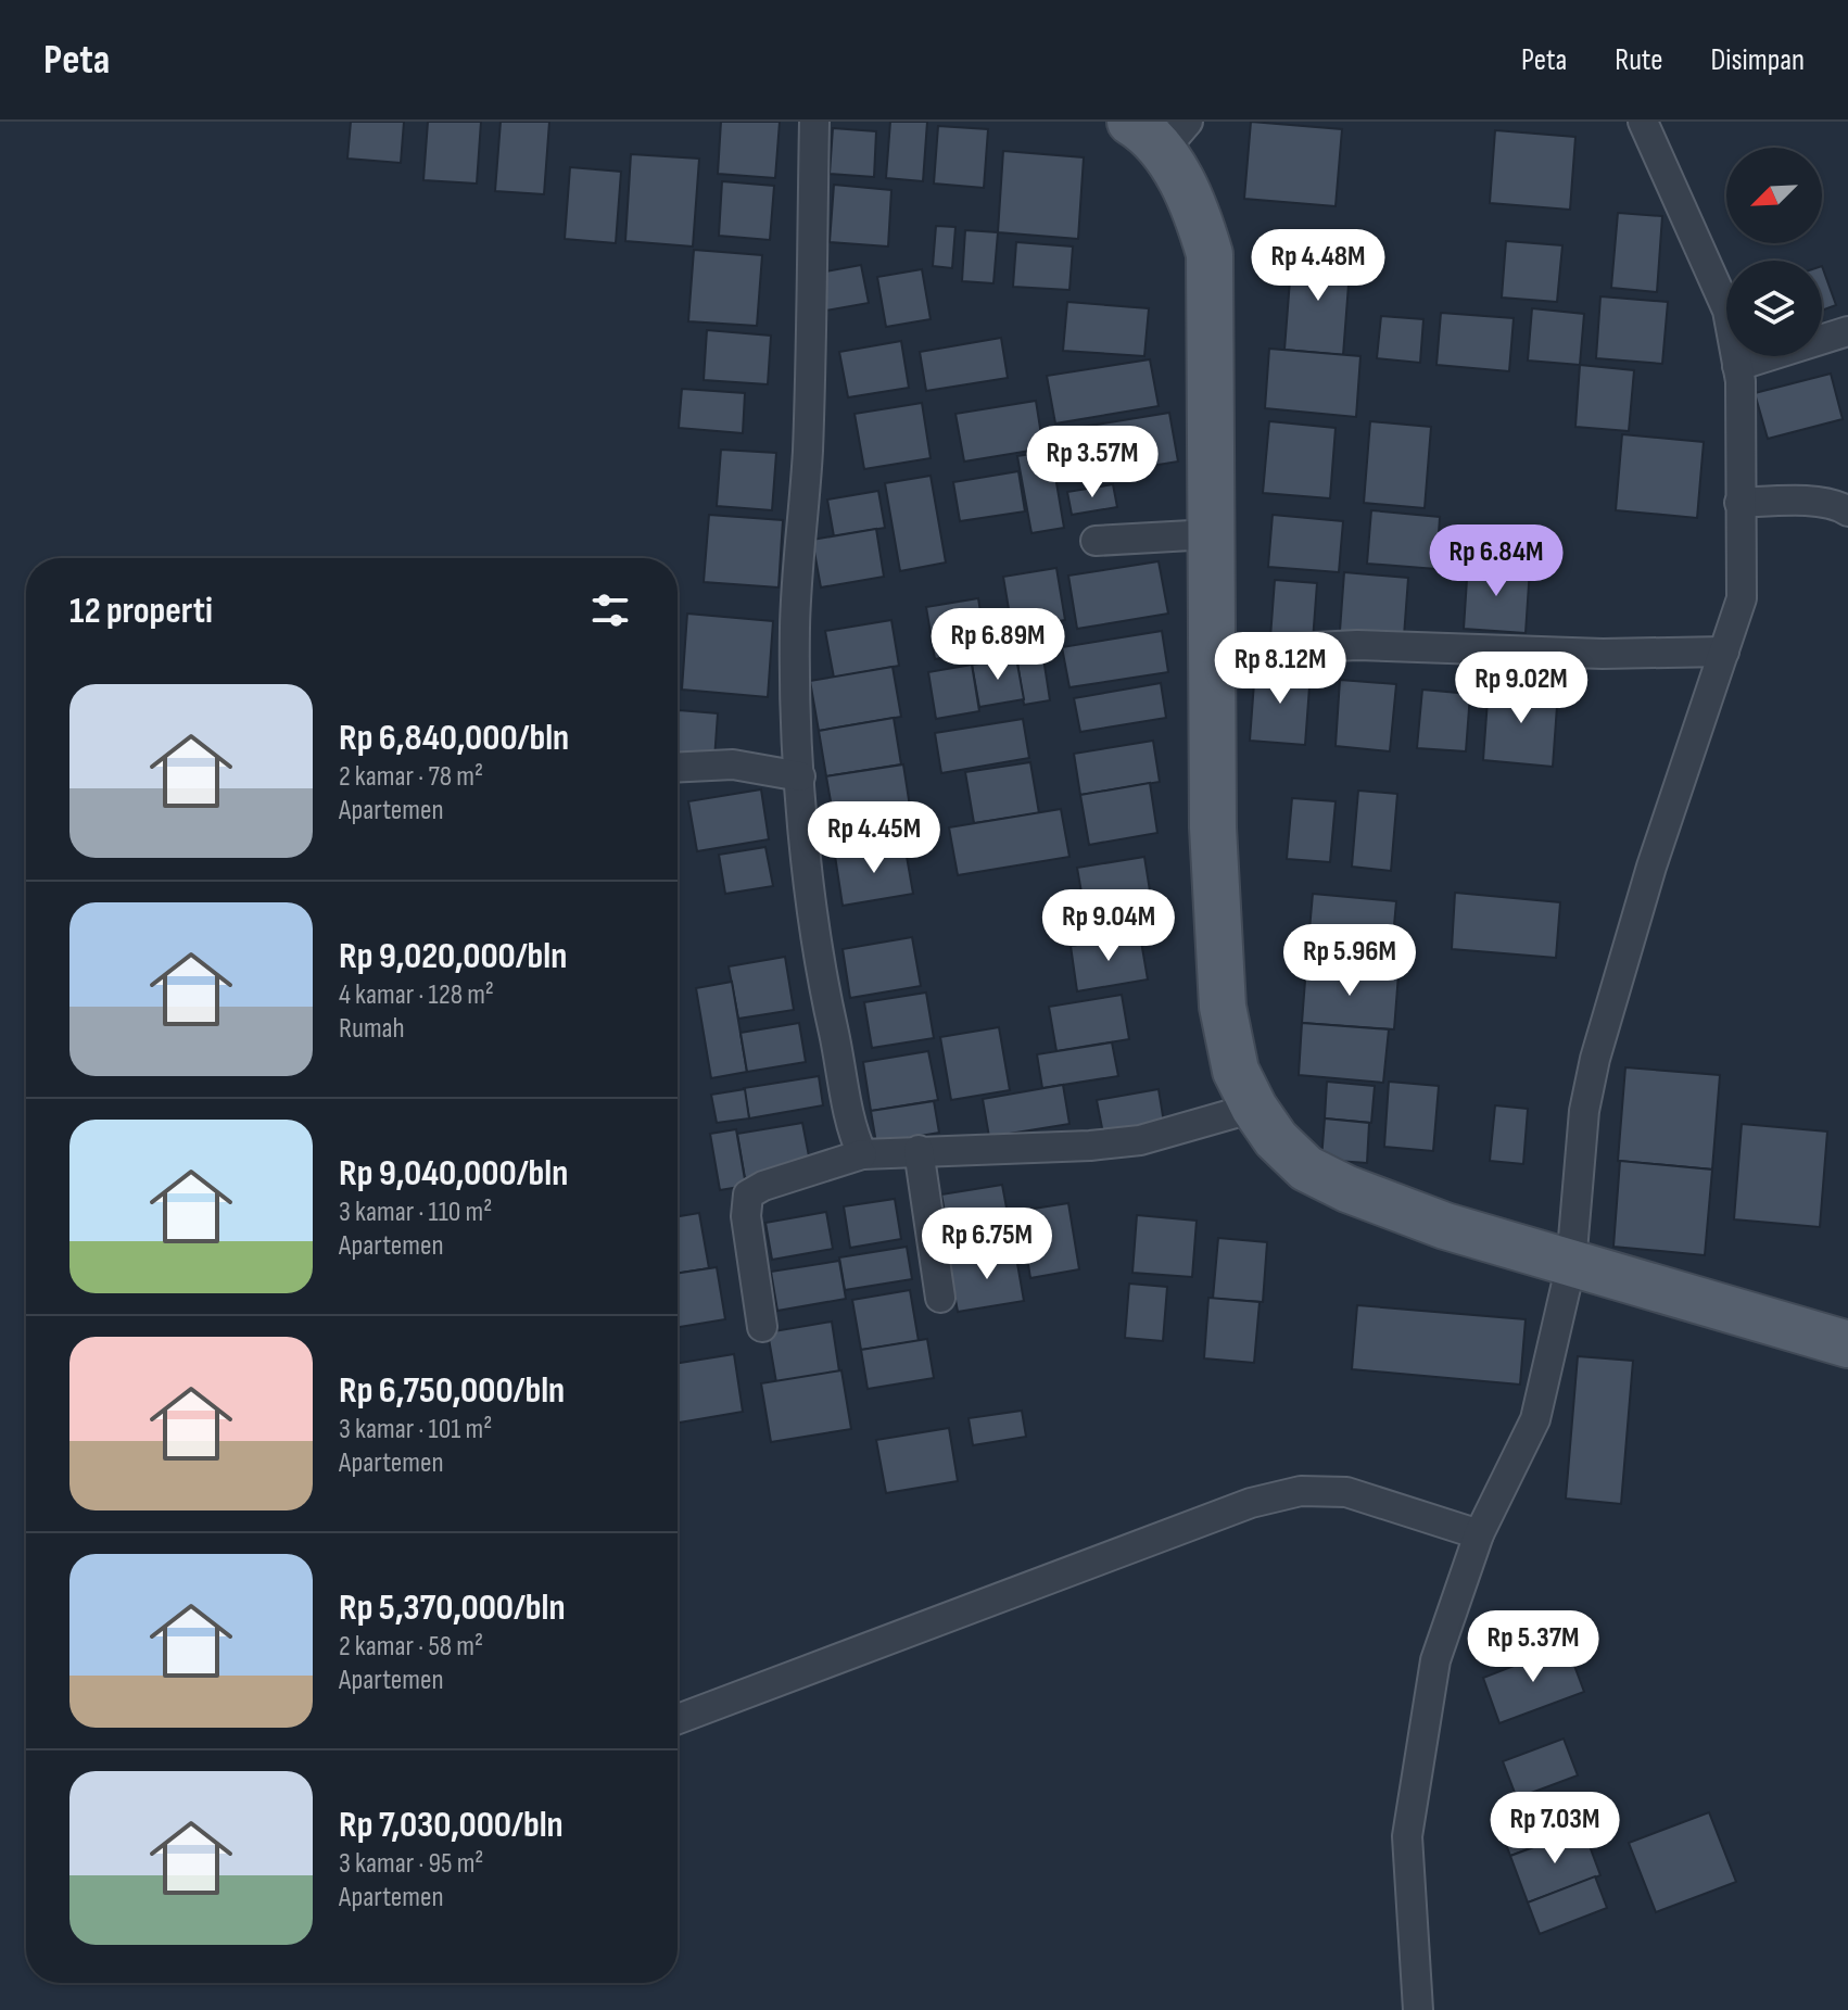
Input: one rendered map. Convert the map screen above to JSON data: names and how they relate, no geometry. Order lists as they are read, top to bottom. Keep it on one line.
{"north":"bottom left","page":{"header":"Peta","nav":["Peta","Rute","Disimpan"],"price":["Rp 4.48M","Rp 3.57M","Rp 6.84M","Rp 6.89M","Rp 8.12M","Rp 9.02M","Rp 4.45M","Rp 9.04M","Rp 5.96M","Rp 6.75M","Rp 5.37M","Rp 7.03M"],"heading":"12 properti","list":[{"name":"Rp 6,840,000/bln","note":"2 kamar · 78 m² · Apartemen"},{"name":"Rp 9,020,000/bln","note":"4 kamar · 128 m² · Rumah"},{"name":"Rp 9,040,000/bln","note":"3 kamar · 110 m² · Apartemen"},{"name":"Rp 6,750,000/bln","note":"3 kamar · 101 m² · Apartemen"},{"name":"Rp 5,370,000/bln","note":"2 kamar · 58 m² · Apartemen"},{"name":"Rp 7,030,000/bln","note":"3 kamar · 95 m² · Apartemen"}]}}
